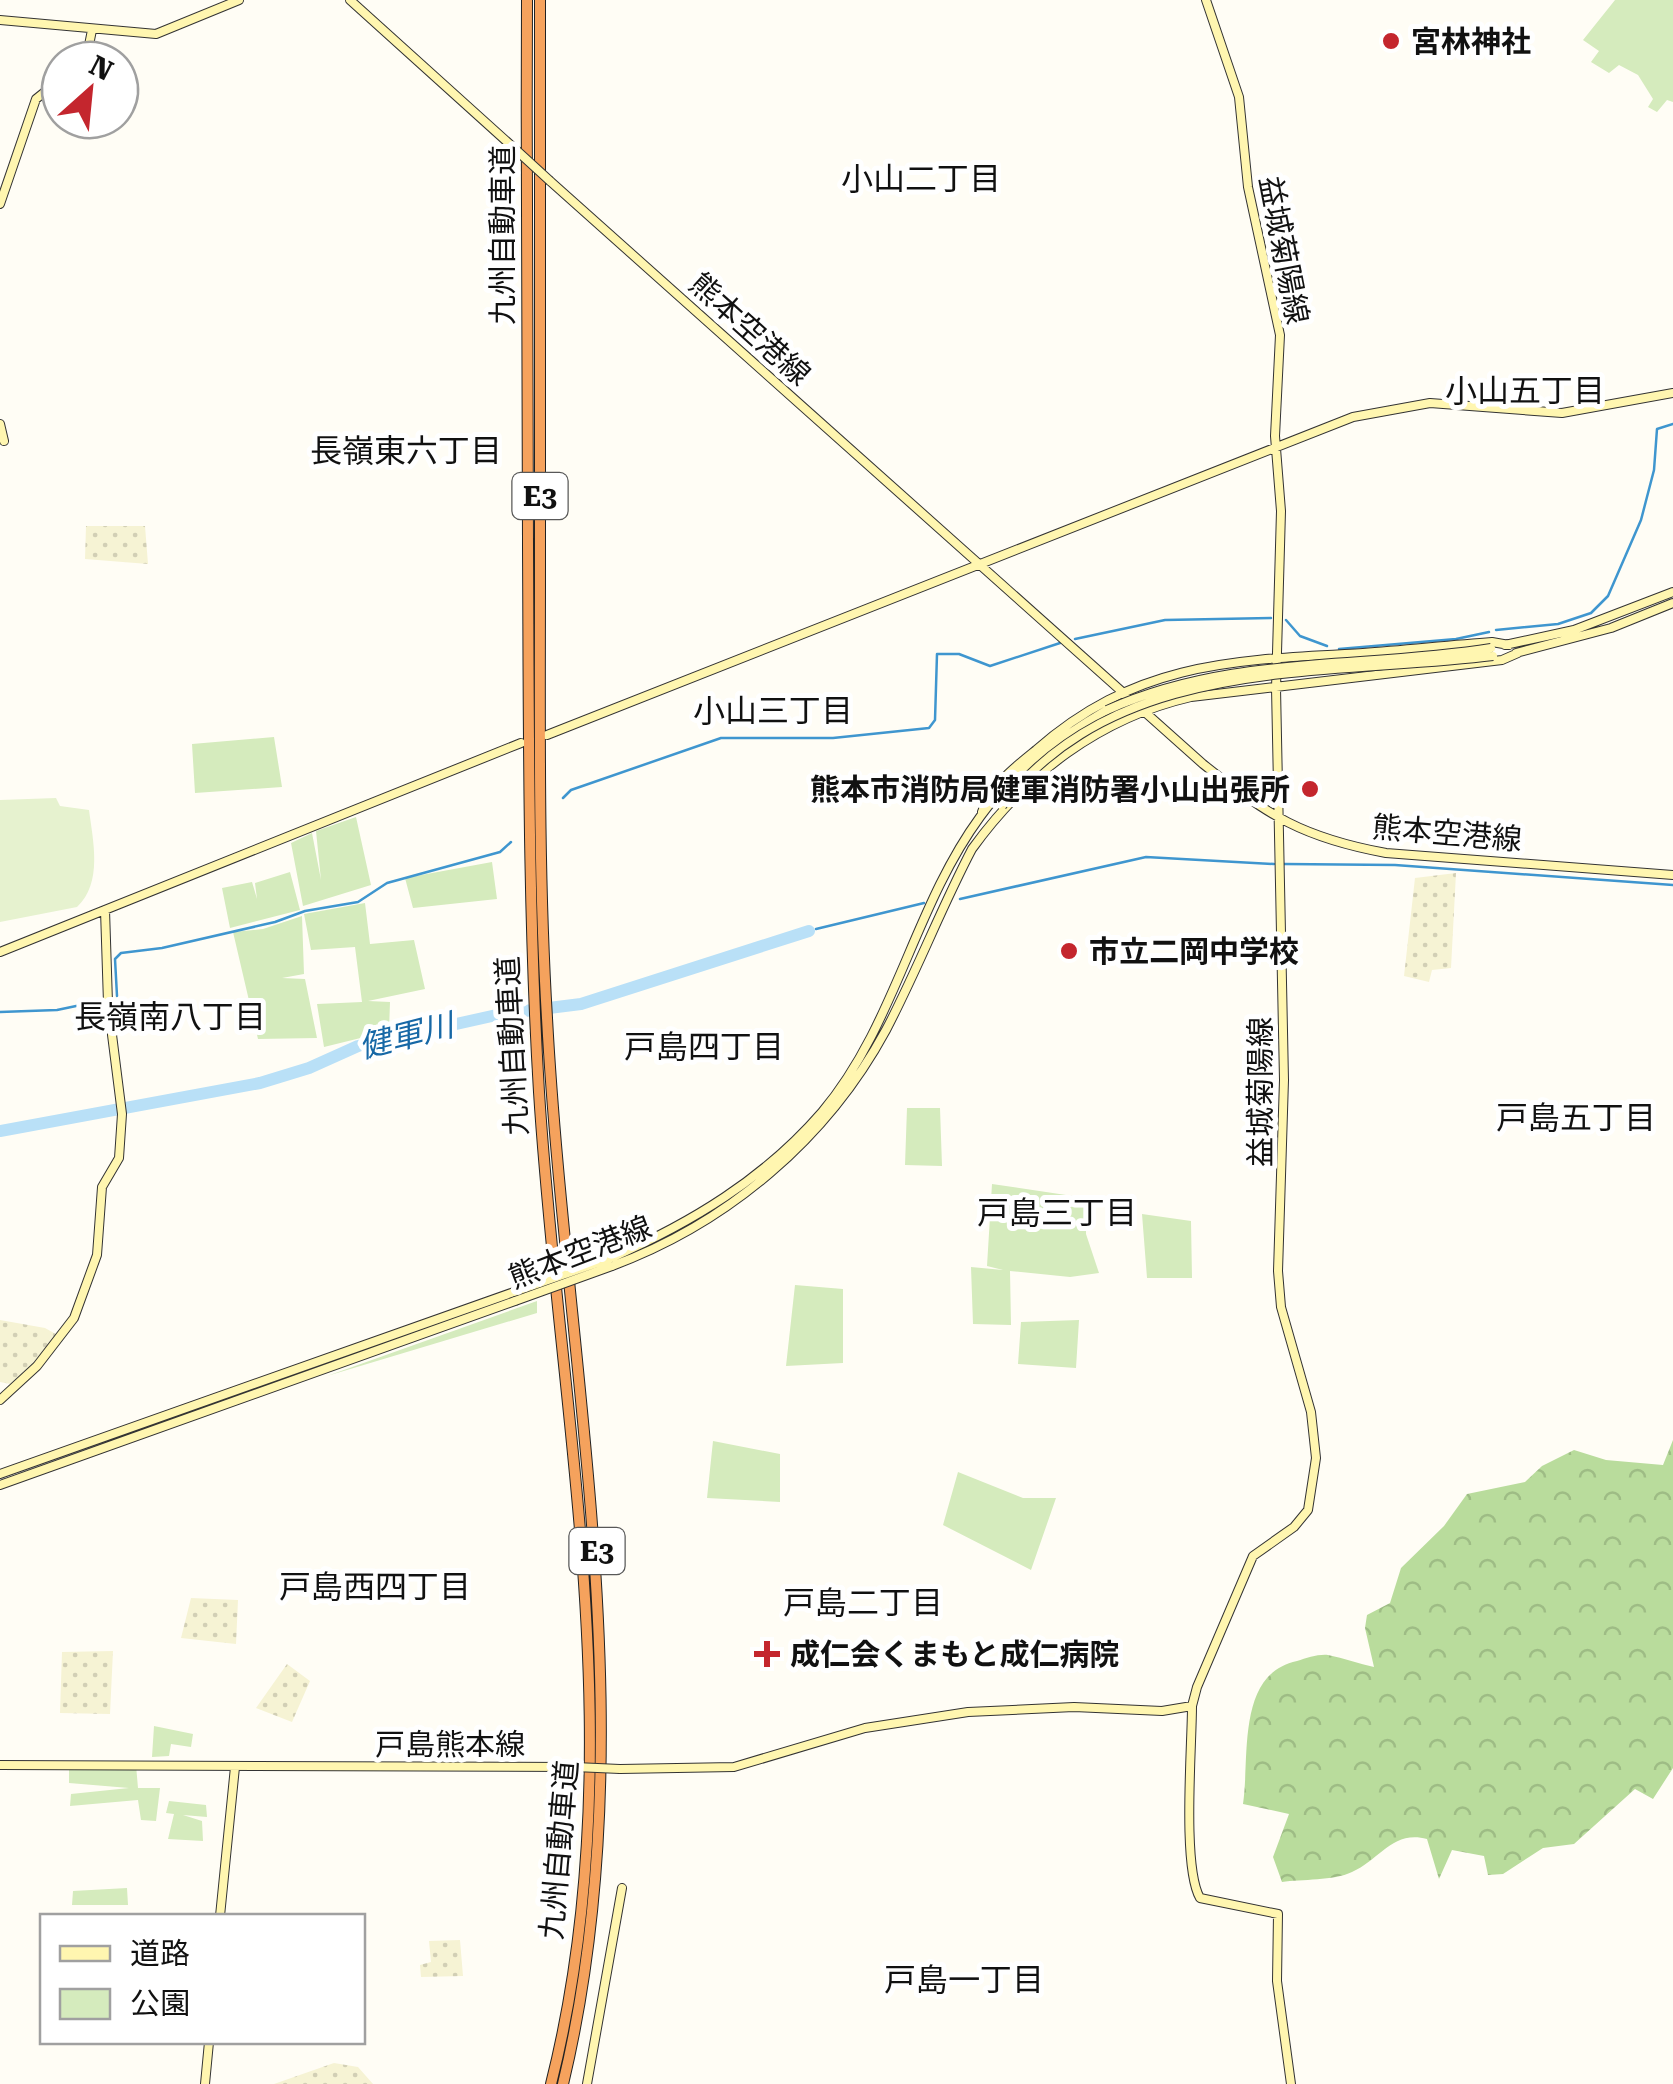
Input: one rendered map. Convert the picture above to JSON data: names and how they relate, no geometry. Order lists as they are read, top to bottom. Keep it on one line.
{"streets":{"highway":["九州自動車道","E3"],"main road":["益城菊陽線","熊本空港線","戸島熊本線"]},"crossings":[["益城菊陽線","熊本空港線"],["益城菊陽線","戸島熊本線"]],"districts":["小山二丁目","小山五丁目","長嶺東六丁目","小山三丁目","長嶺南八丁目","戸島四丁目","戸島五丁目","戸島三丁目","戸島西四丁目","戸島二丁目","戸島一丁目"],"water":["健軍川"],"places":{"other":["宮林神社","熊本市消防局健軍消防署小山出張所","市立二岡中学校"],"health":["成仁会くまもと成仁病院"]},"legend":["道路","公園"],"north":"top right"}
